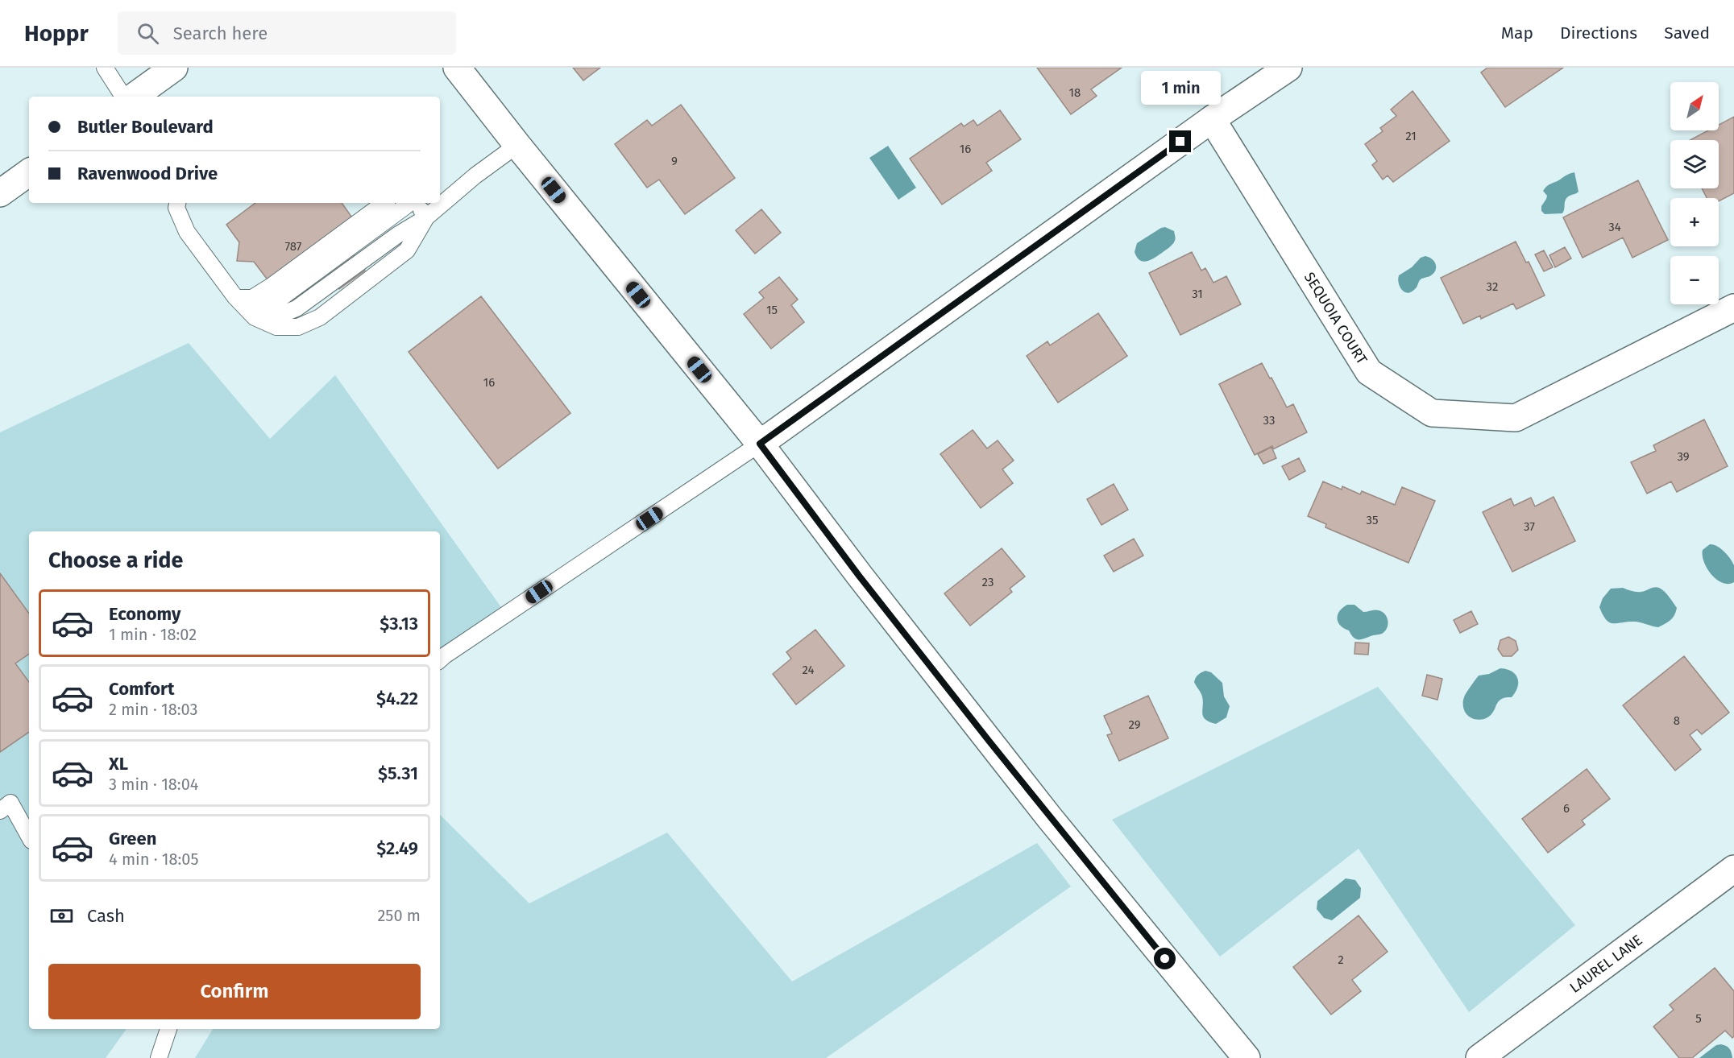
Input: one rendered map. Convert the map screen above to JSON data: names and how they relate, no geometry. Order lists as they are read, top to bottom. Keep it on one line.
{"streets":{"main road":["SEQUOIA COURT","LAUREL LANE"]},"house_numbers":["18","21","16","9","34","787","32","31","15","16","33","39","35","37","23","24","8","29","6","2","5"],"north":"top right","page":{"header":"Hoppr","search":"Search here","nav":["Map","Directions","Saved"],"bubble":"1 min","map_buttons":["+","−"],"banner":["Butler Boulevard","Ravenwood Drive"],"heading":"Choose a ride","list":[{"name":"Economy","note":"1 min · 18:02","value":"$3.13"},{"name":"Comfort","note":"2 min · 18:03","value":"$4.22"},{"name":"XL","note":"3 min · 18:04","value":"$5.31"},{"name":"Green","note":"4 min · 18:05","value":"$2.49"}],"pay":["Cash","250 m"],"buttons":"Confirm"}}
